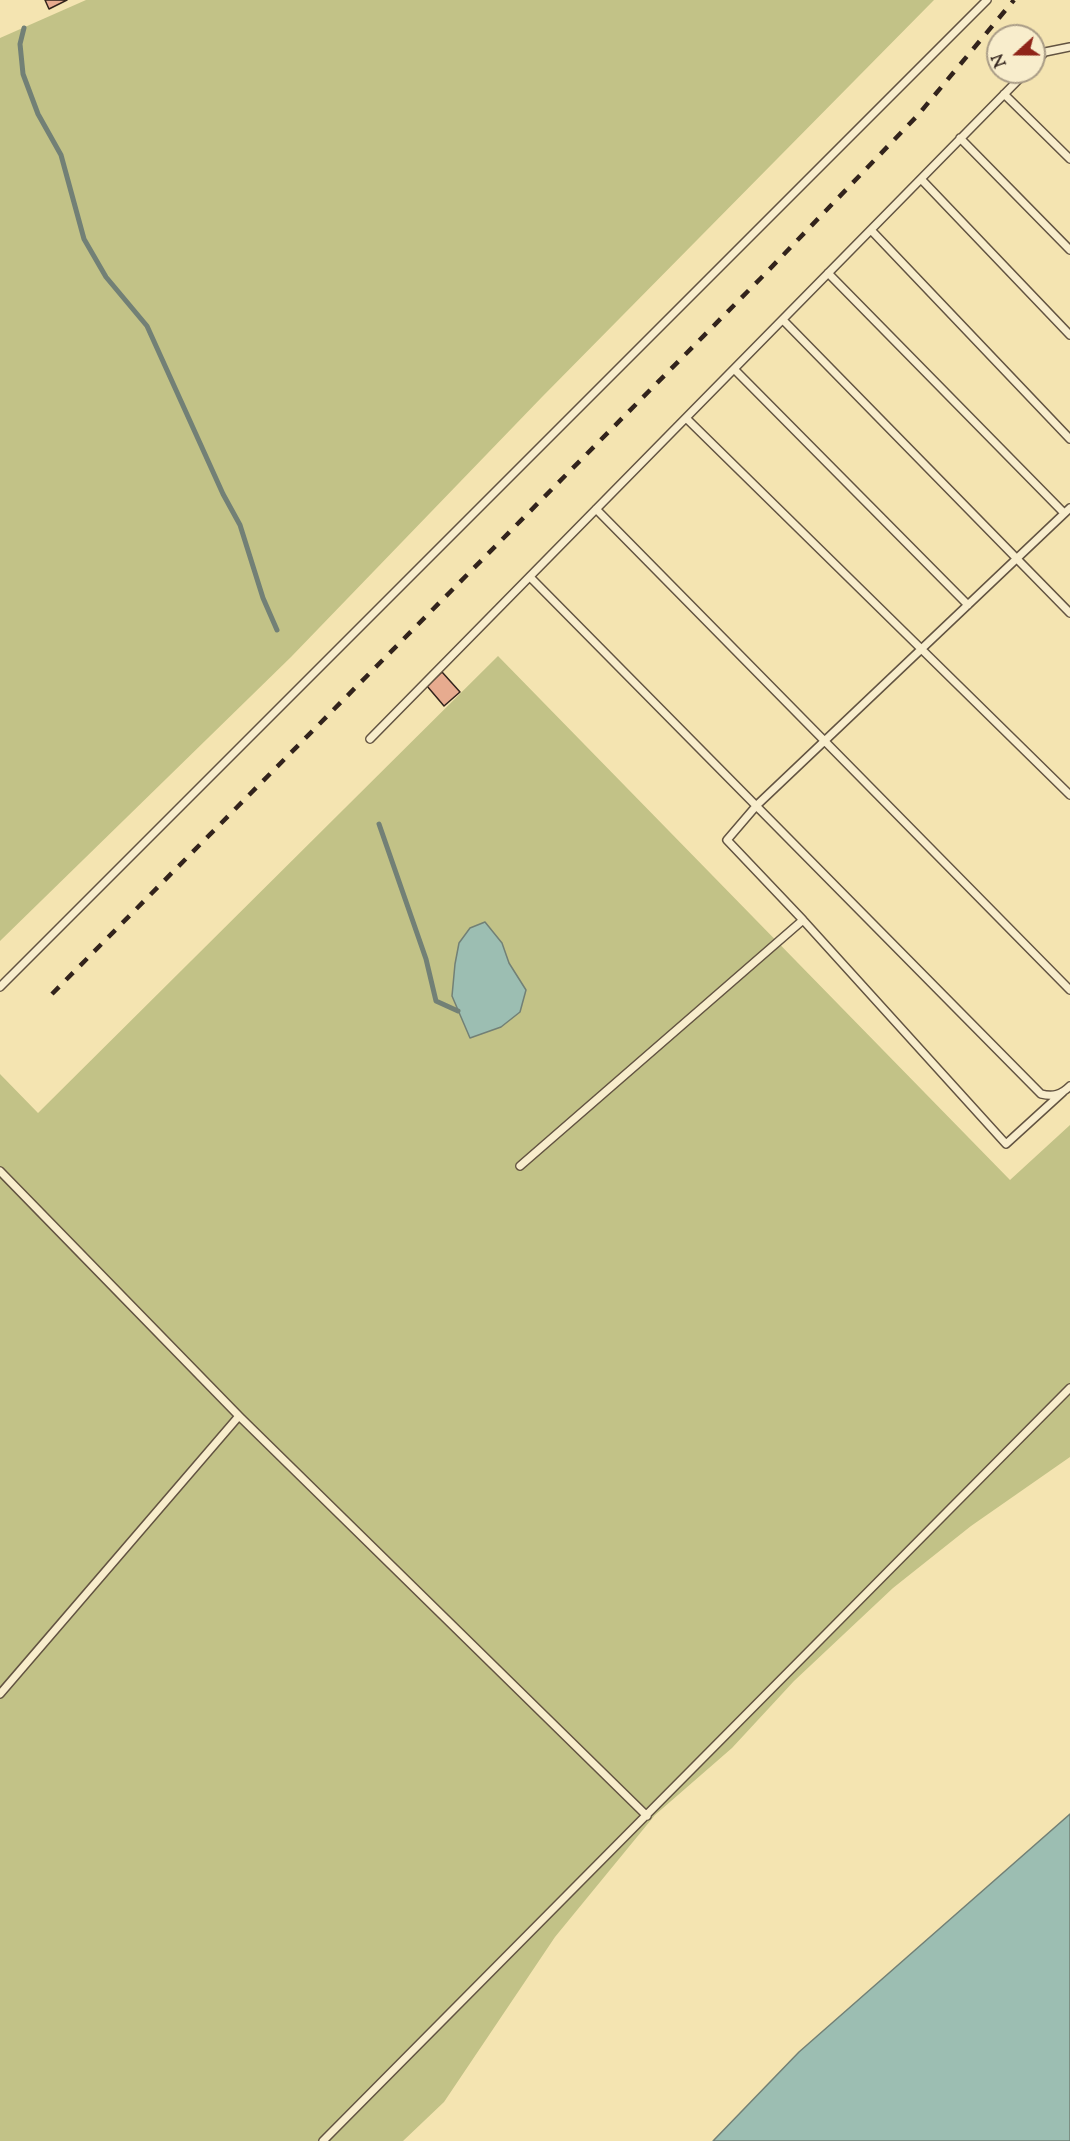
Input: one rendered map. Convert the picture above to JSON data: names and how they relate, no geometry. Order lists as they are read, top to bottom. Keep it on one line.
{"north":"left"}
